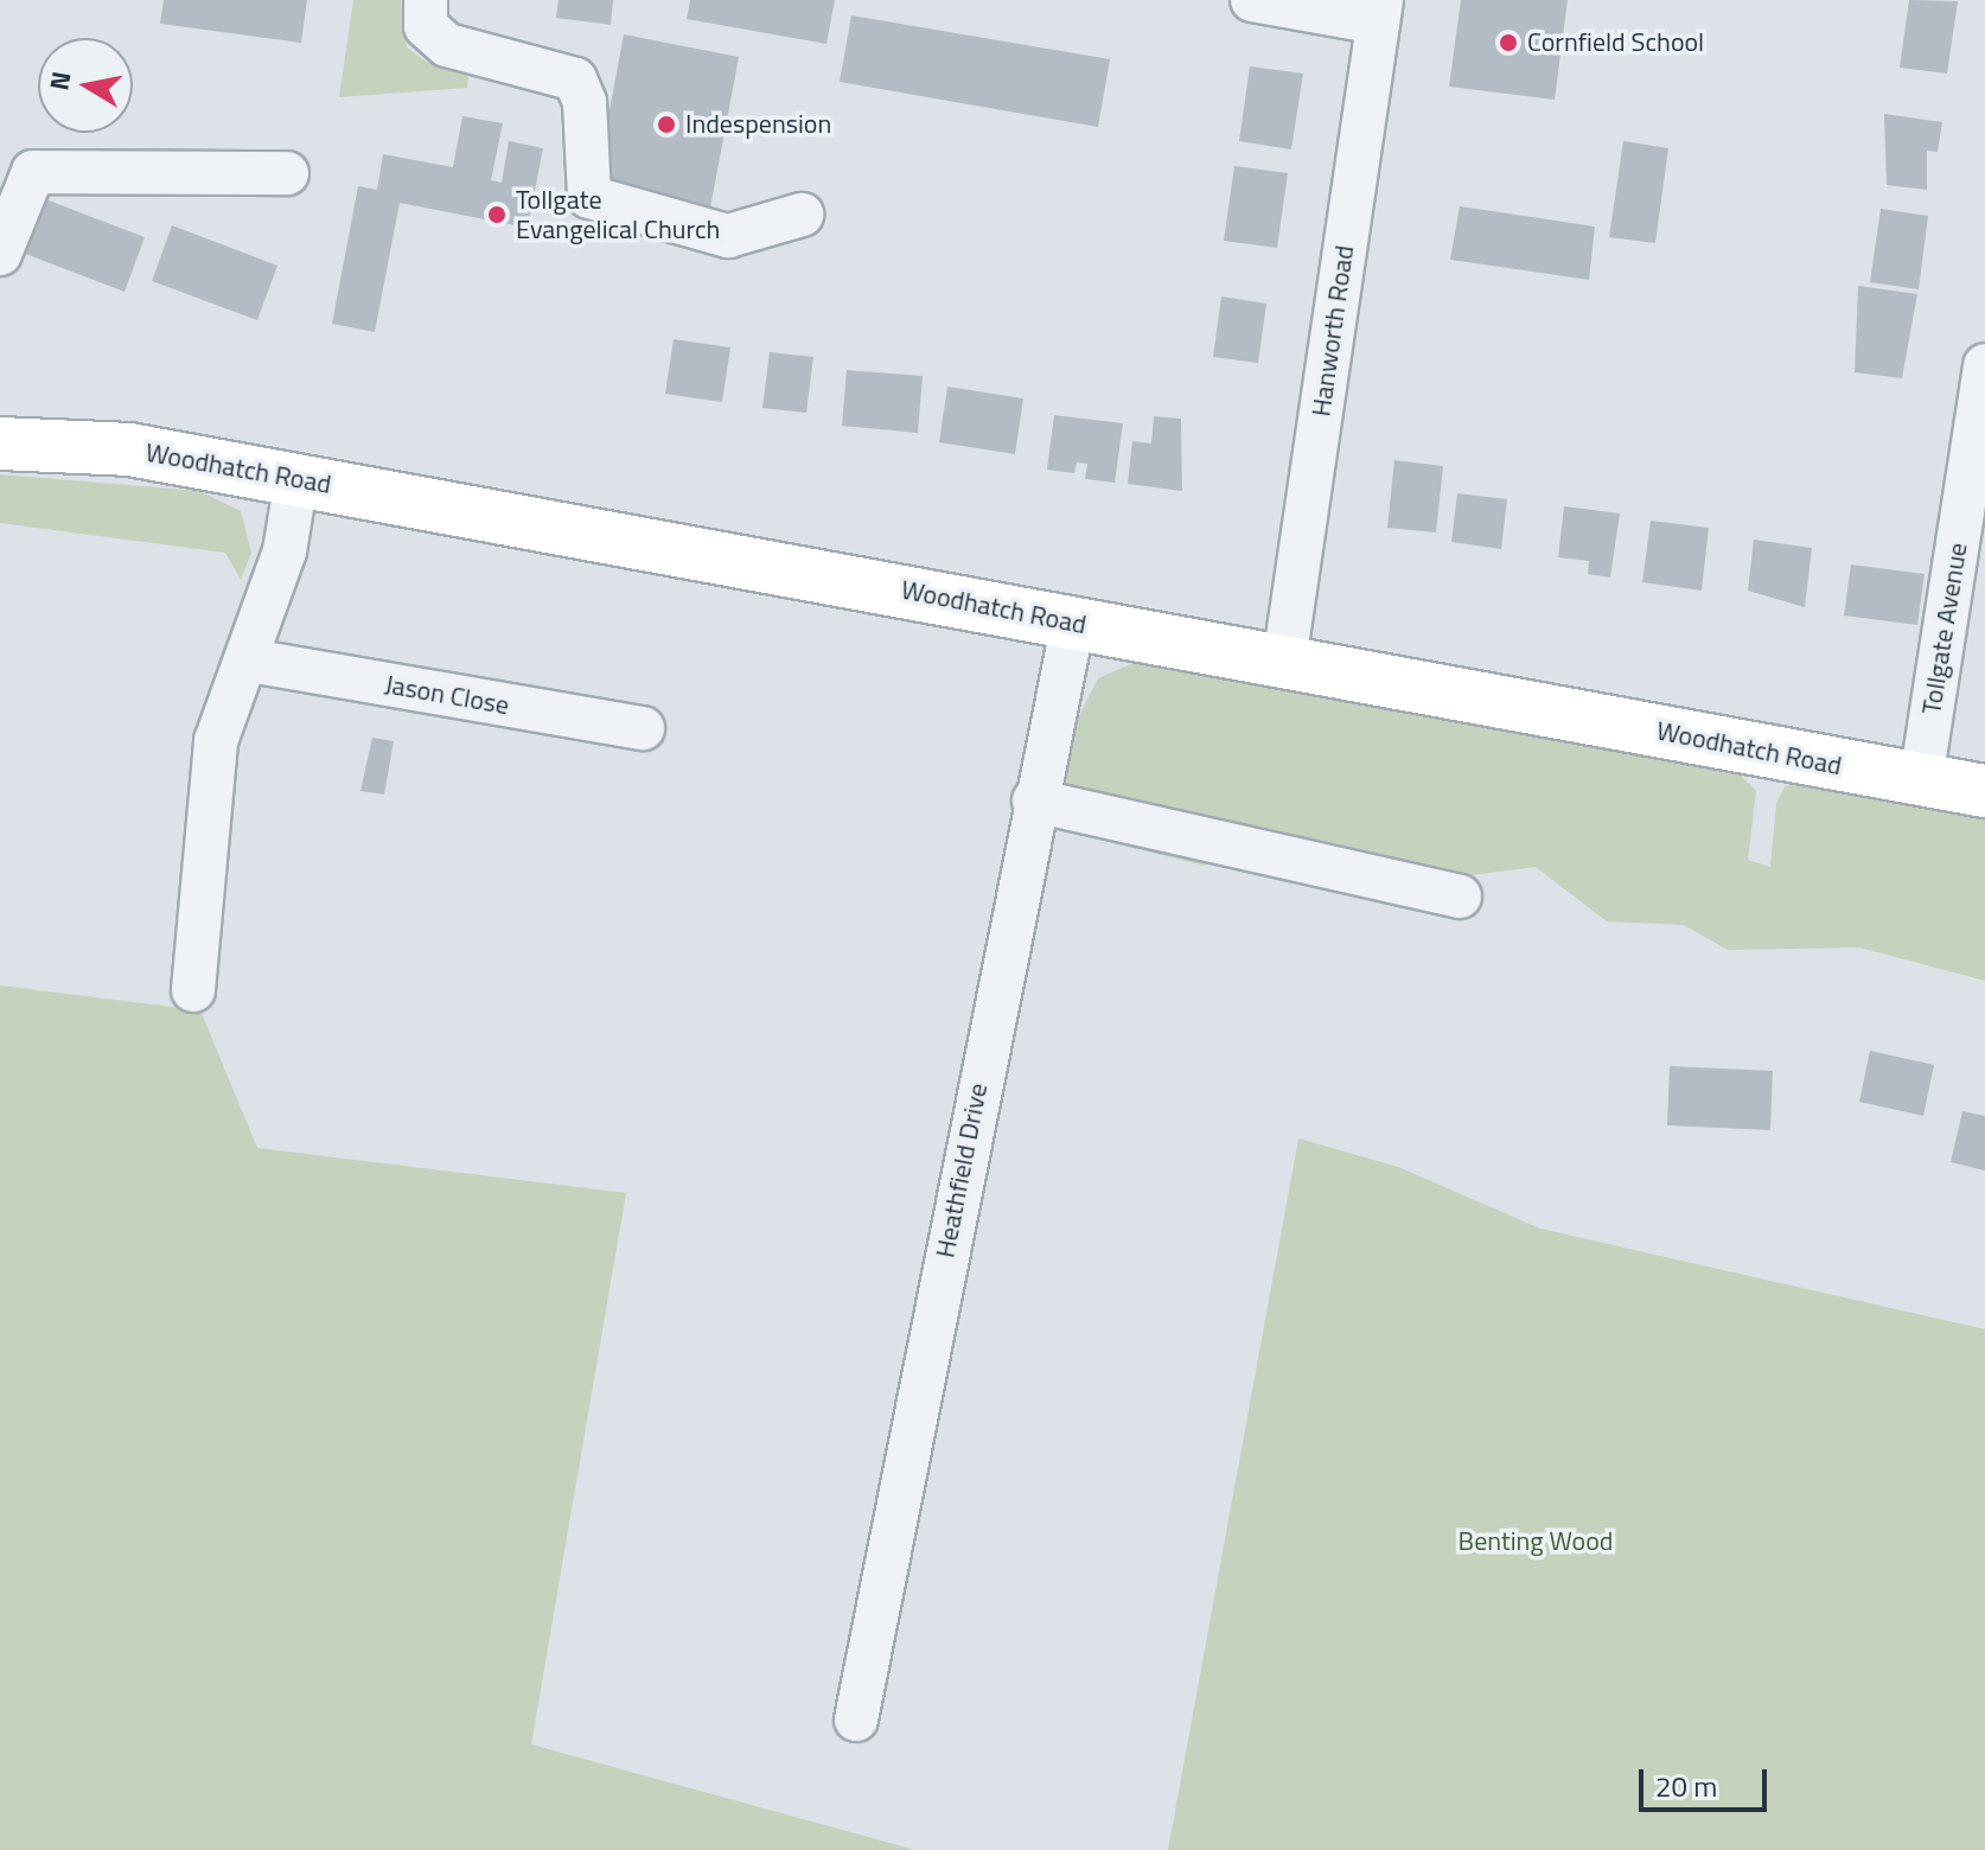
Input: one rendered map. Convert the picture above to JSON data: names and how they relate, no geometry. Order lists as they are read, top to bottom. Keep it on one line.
{"streets":{"main road":["Woodhatch Road"],"street":["Hanworth Road","Tollgate Avenue","Jason Close","Heathfield Drive"]},"crossings":[["Hanworth Road","Woodhatch Road"],["Woodhatch Road","Tollgate Avenue"],["Woodhatch Road","Heathfield Drive"]],"parks":["Benting Wood"],"places":["Cornfield School","Indespension","Tollgate Evangelical Church"],"scale_bar":"20 m","north":"left"}
